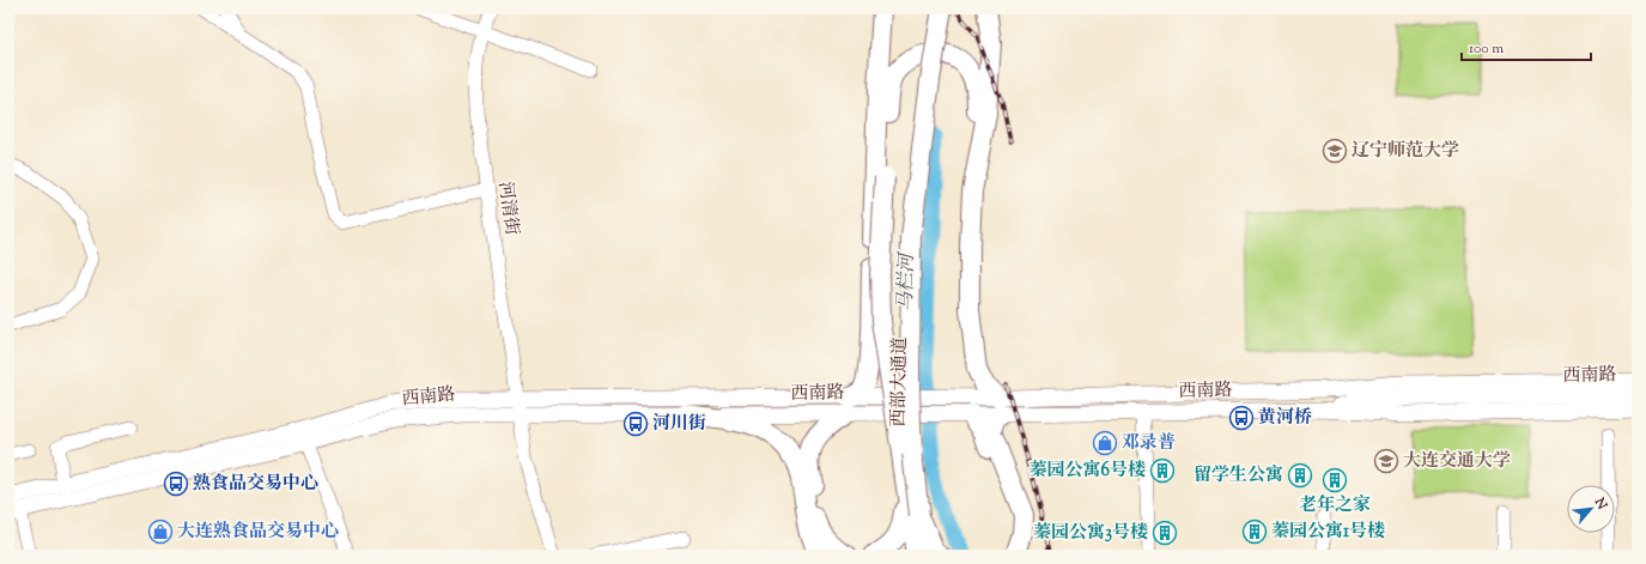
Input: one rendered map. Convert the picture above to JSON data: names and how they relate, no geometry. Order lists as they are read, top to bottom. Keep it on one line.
{"streets":{"highway":["西部大通道"],"main road":["西南路"],"street":["河清街"]},"crossings":[["河清街","西南路"]],"water":["马栏河"],"places":{"school or university":["辽宁师范大学","大连交通大学"],"bus stop":["黄河桥","河川街","熟食品交易中心"],"shop":["邓录普","大连熟食品交易中心"],"building":["蓁园公寓6号楼","留学生公寓","老年之家","蓁园公寓1号楼","蓁园公寓3号楼"]},"scale_bar":"100 m","north":"top right"}
